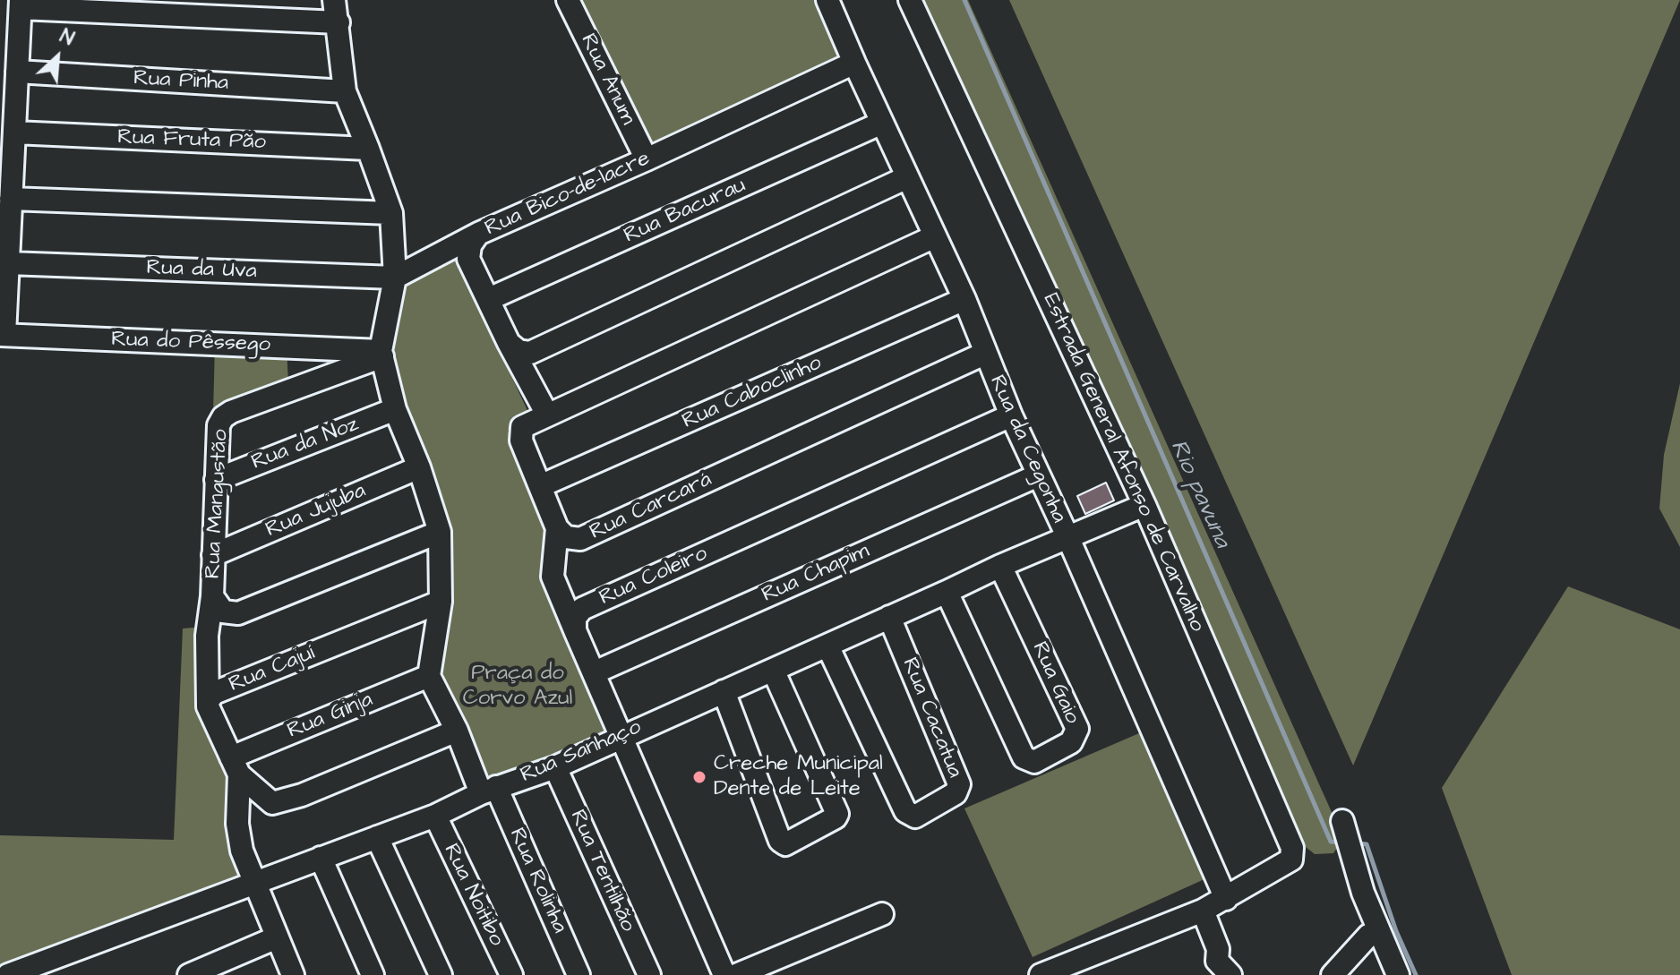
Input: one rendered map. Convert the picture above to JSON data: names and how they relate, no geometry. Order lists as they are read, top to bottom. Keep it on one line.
{"streets":{"street":["Rua Anum","Rua Pinha","Rua Fruta Pão","Rua Bico-de-lacre","Rua Bacurau","Rua da Uva","Rua do Pêssego","Rua Caboclinho","Rua da Noz","Rua da Cegonha","Estrada General Afonso de Carvalho","Rua Mangustão","Rua Carcará","Rua Jujuba","Rua Chapim","Rua Coleiro","Rua Cajuí","Rua Gaio","Rua Ginja","Rua Cacatua","Rua Sanhaço","Rua Tentilhão","Rua Rolinha","Rua Noitibo"]},"crossings":[["Rua Anum","Rua Bico-de-lacre"],["Rua Bico-de-lacre","Rua Bacurau"],["Rua Bico-de-lacre","Rua da Cegonha"],["Rua Bico-de-lacre","Rua Carcará"],["Rua Bacurau","Rua da Cegonha"],["Rua do Pêssego","Rua Mangustão"],["Rua Caboclinho","Rua da Cegonha"],["Rua Caboclinho","Rua Carcará"],["Rua da Noz","Rua Mangustão"],["Rua da Cegonha","Estrada General Afonso de Carvalho"],["Rua da Cegonha","Rua Carcará"],["Rua da Cegonha","Rua Chapim"],["Rua da Cegonha","Rua Coleiro"],["Rua da Cegonha","Rua Sanhaço"],["Estrada General Afonso de Carvalho","Rua Sanhaço"],["Rua Mangustão","Rua Jujuba"],["Rua Cajuí","Rua Ginja"],["Rua Cajuí","Rua Rolinha"],["Rua Gaio","Rua Sanhaço"],["Rua Ginja","Rua Rolinha"],["Rua Cacatua","Rua Sanhaço"],["Rua Sanhaço","Rua Tentilhão"],["Rua Sanhaço","Rua Rolinha"],["Rua Sanhaço","Rua Noitibo"]],"water":["Rio pavuna"],"parks":["Praça do Corvo Azul"],"places":["Creche Municipal Dente de Leite"],"north":"top right"}
